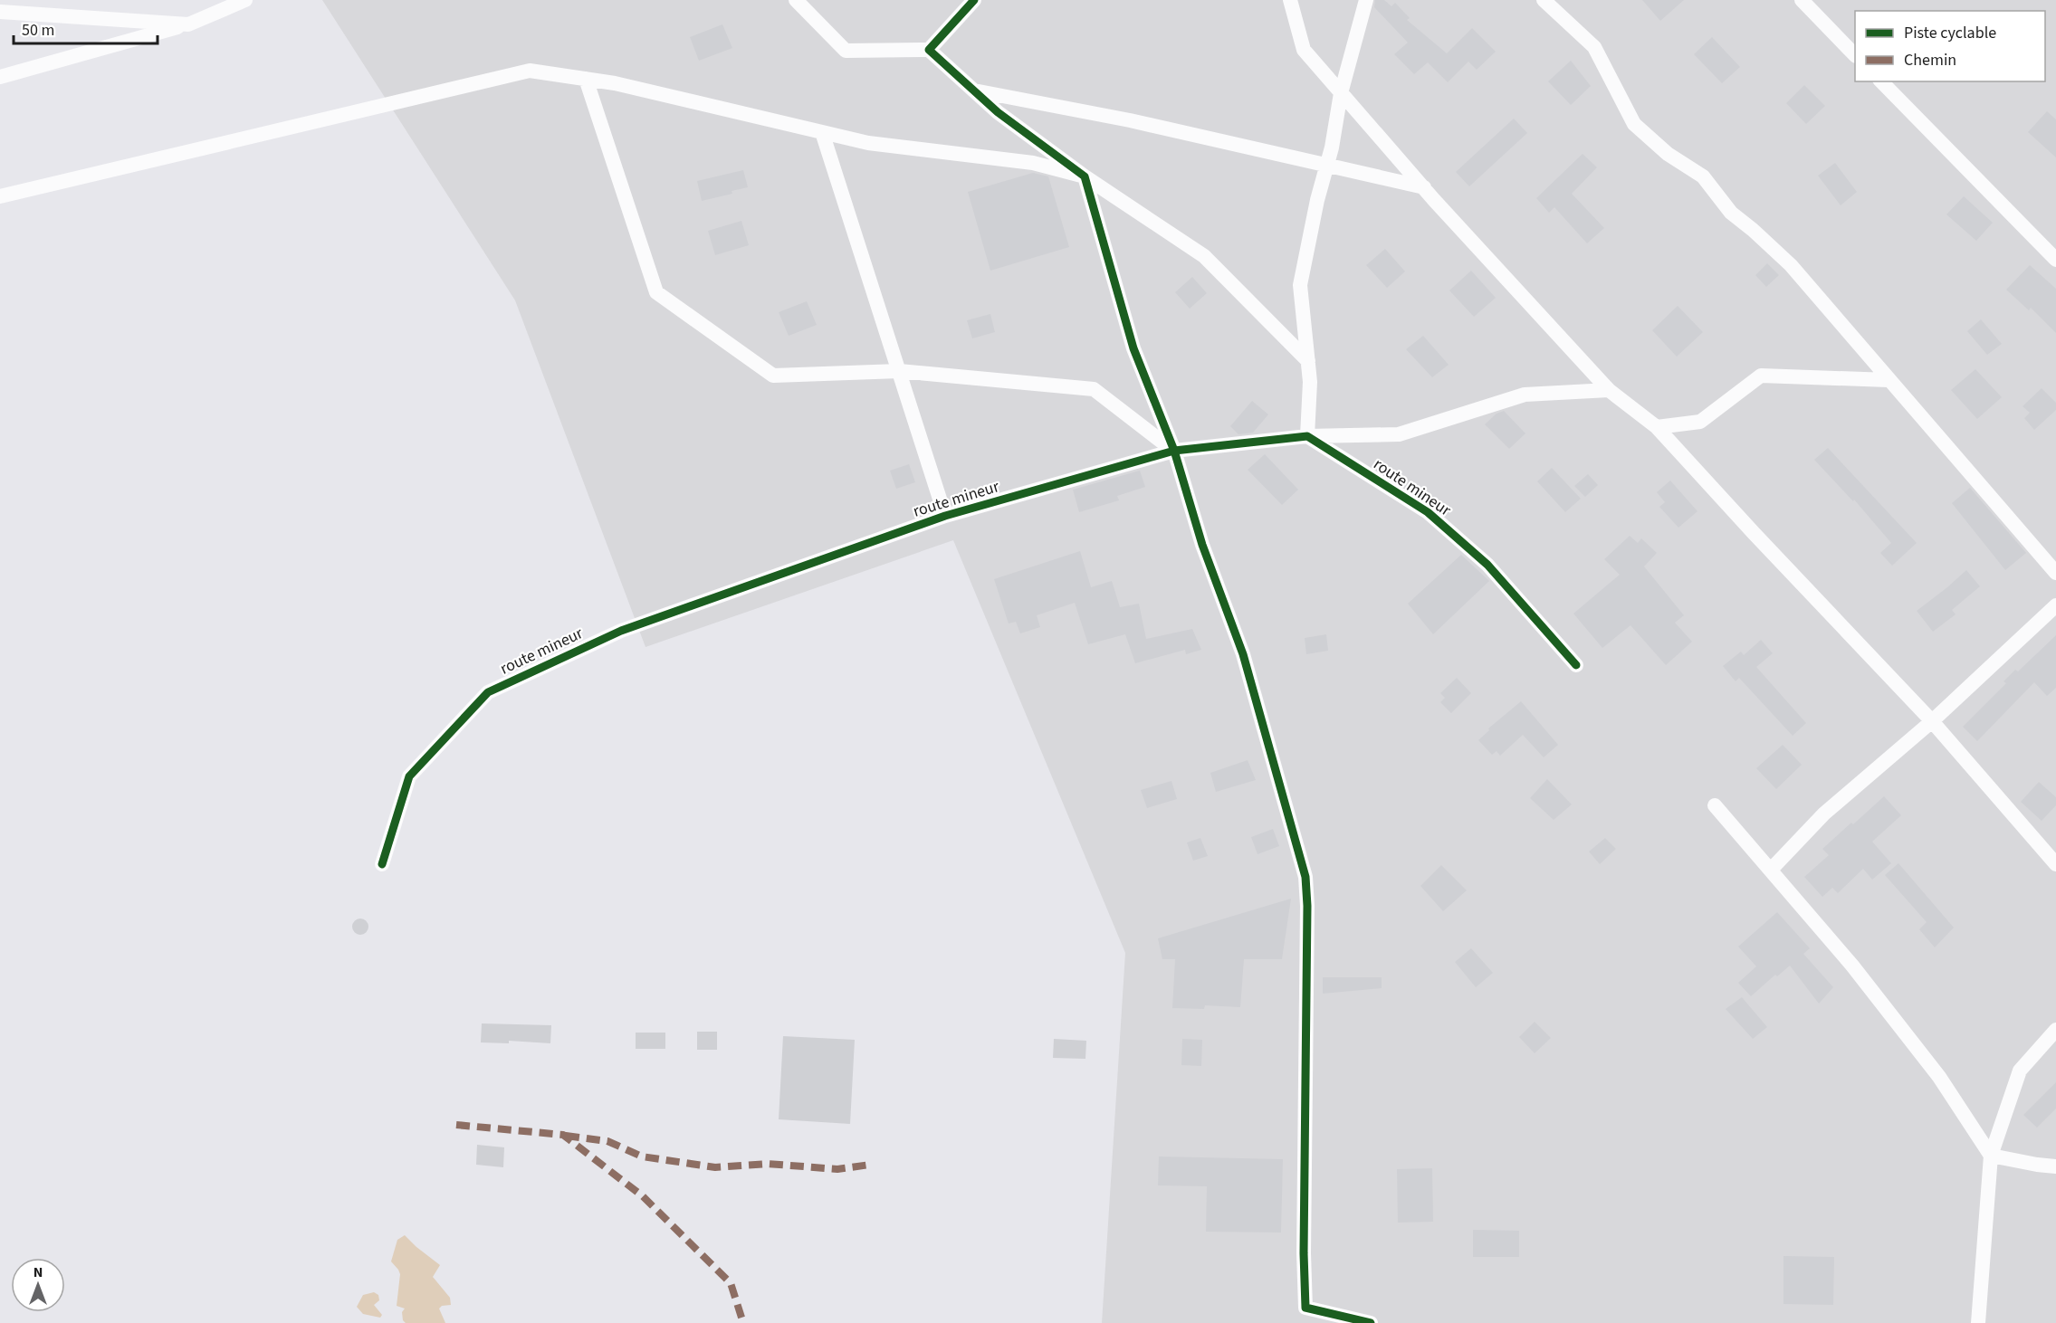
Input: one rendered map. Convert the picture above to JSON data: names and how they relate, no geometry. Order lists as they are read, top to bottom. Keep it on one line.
{"streets":{"street":["route mineur"]},"legend":["Piste cyclable","Chemin"],"scale_bar":"50 m","north":"top"}
